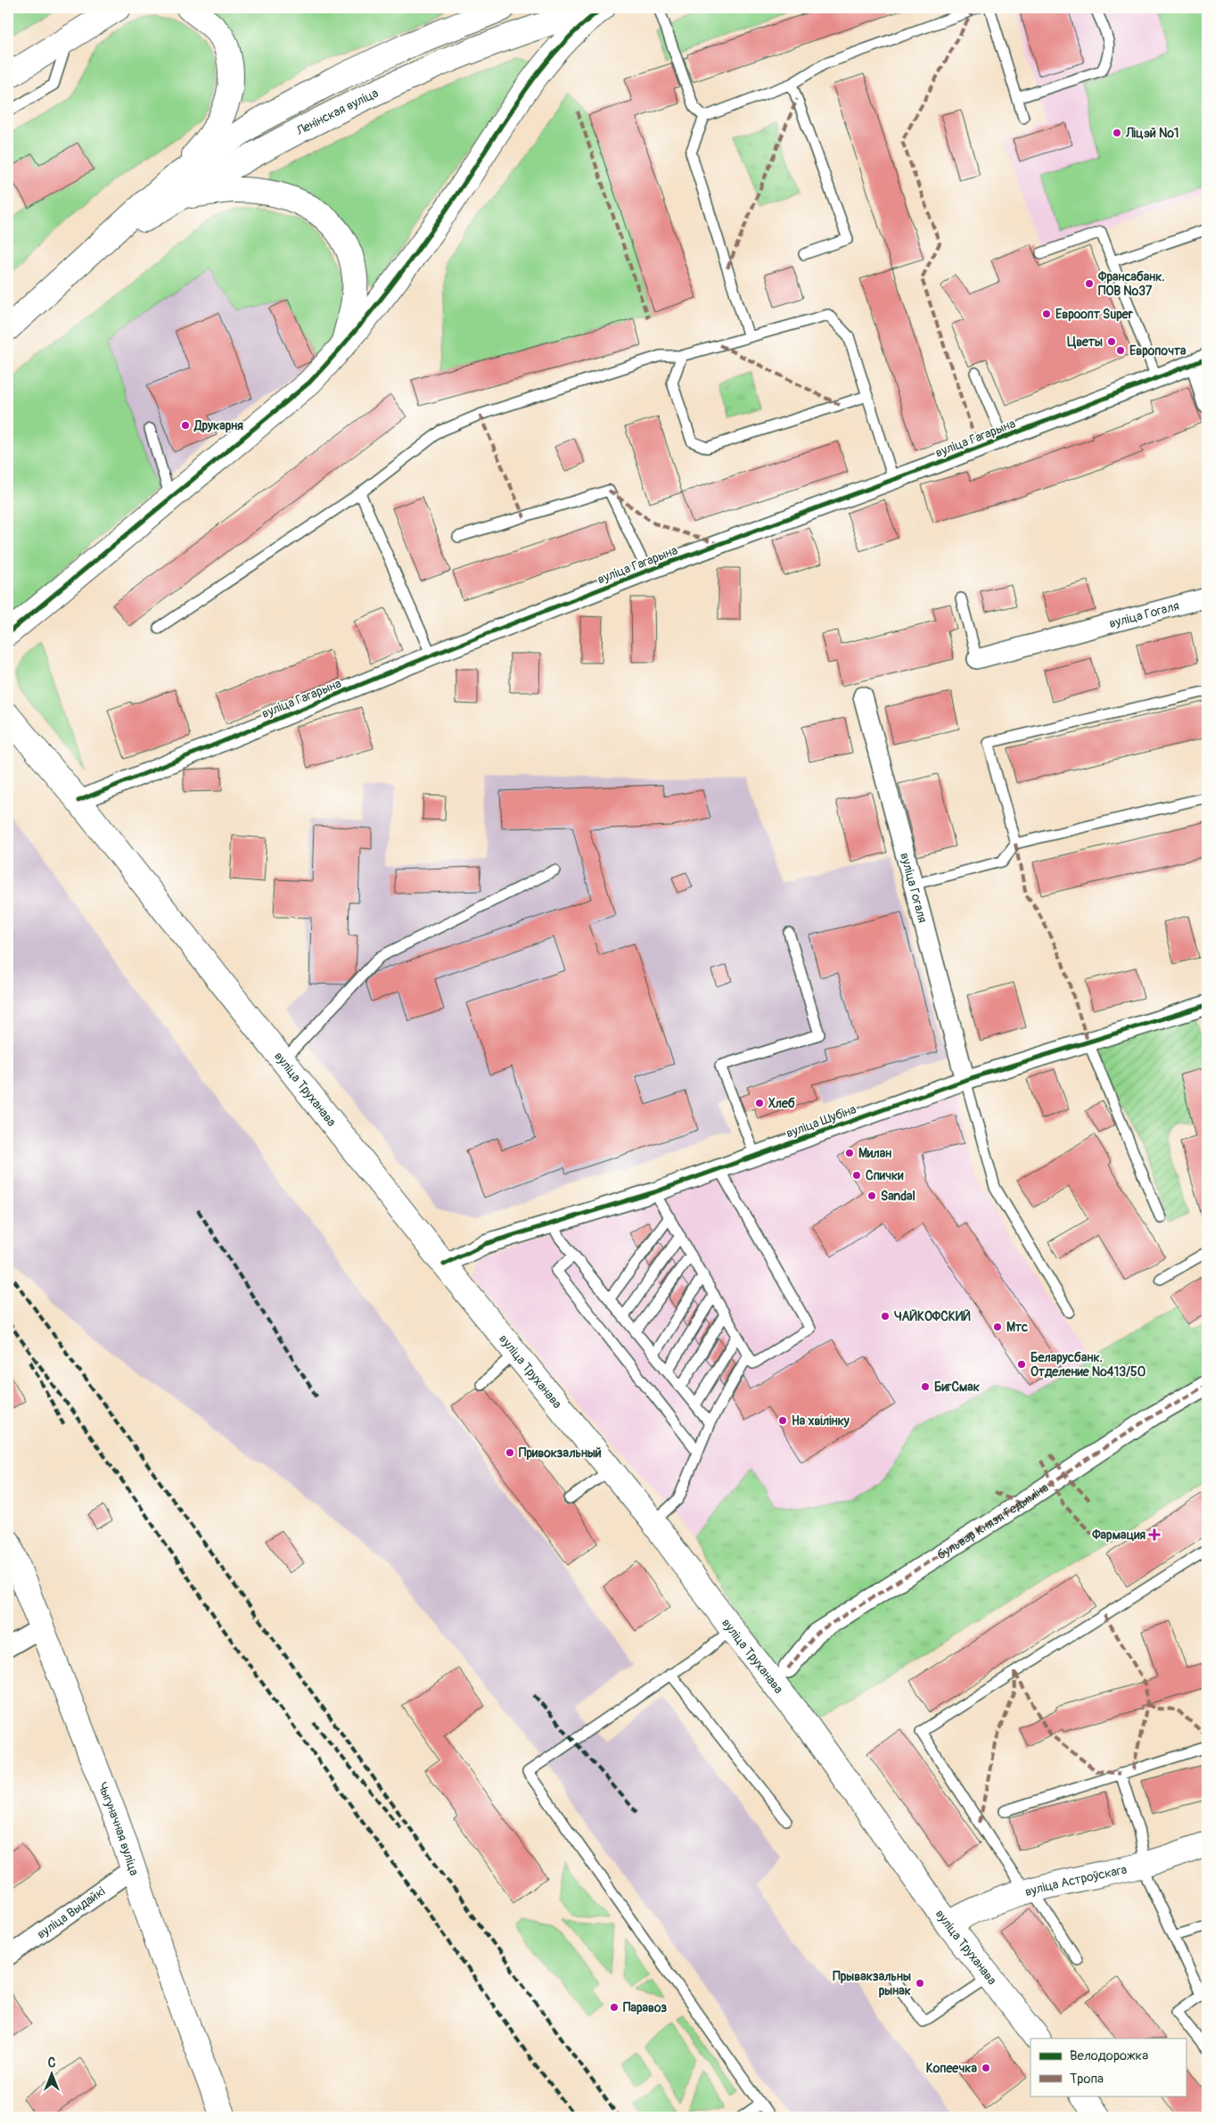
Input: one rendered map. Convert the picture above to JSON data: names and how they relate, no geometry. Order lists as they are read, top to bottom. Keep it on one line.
{"streets":{"main road":["Ленінская вуліца","вуліца Труханава","Чыгуначная вуліца","вуліца Астроўскага"],"street":["вуліца Гагарына","вуліца Гогаля","вуліца Шубіна","бульвар Князя Гедыміна","вуліца Выдайкі"]},"crossings":[["вуліца Гагарына","вуліца Труханава"],["вуліца Гогаля","вуліца Шубіна"],["вуліца Труханава","вуліца Шубіна"],["вуліца Труханава","вуліца Астроўскага"],["Чыгуначная вуліца","вуліца Выдайкі"]],"places":{"other":["Ліцэй №1","Франсабанк. ПОВ №37","Евроопт Super","Цветы","Европочта","Друкарня","Хлеб","Милан","Спички","Sandal","ЧАЙКОФСКИЙ","Мтс","Беларусбанк. Отделение №413/50","БигСмак","На хвілінку","Привокзальный","Прывакзальны рынак","Паравоз","Копеечка"],"health":["Фармация"]},"legend":["Велодорожка","Тропа"],"north":"top"}
